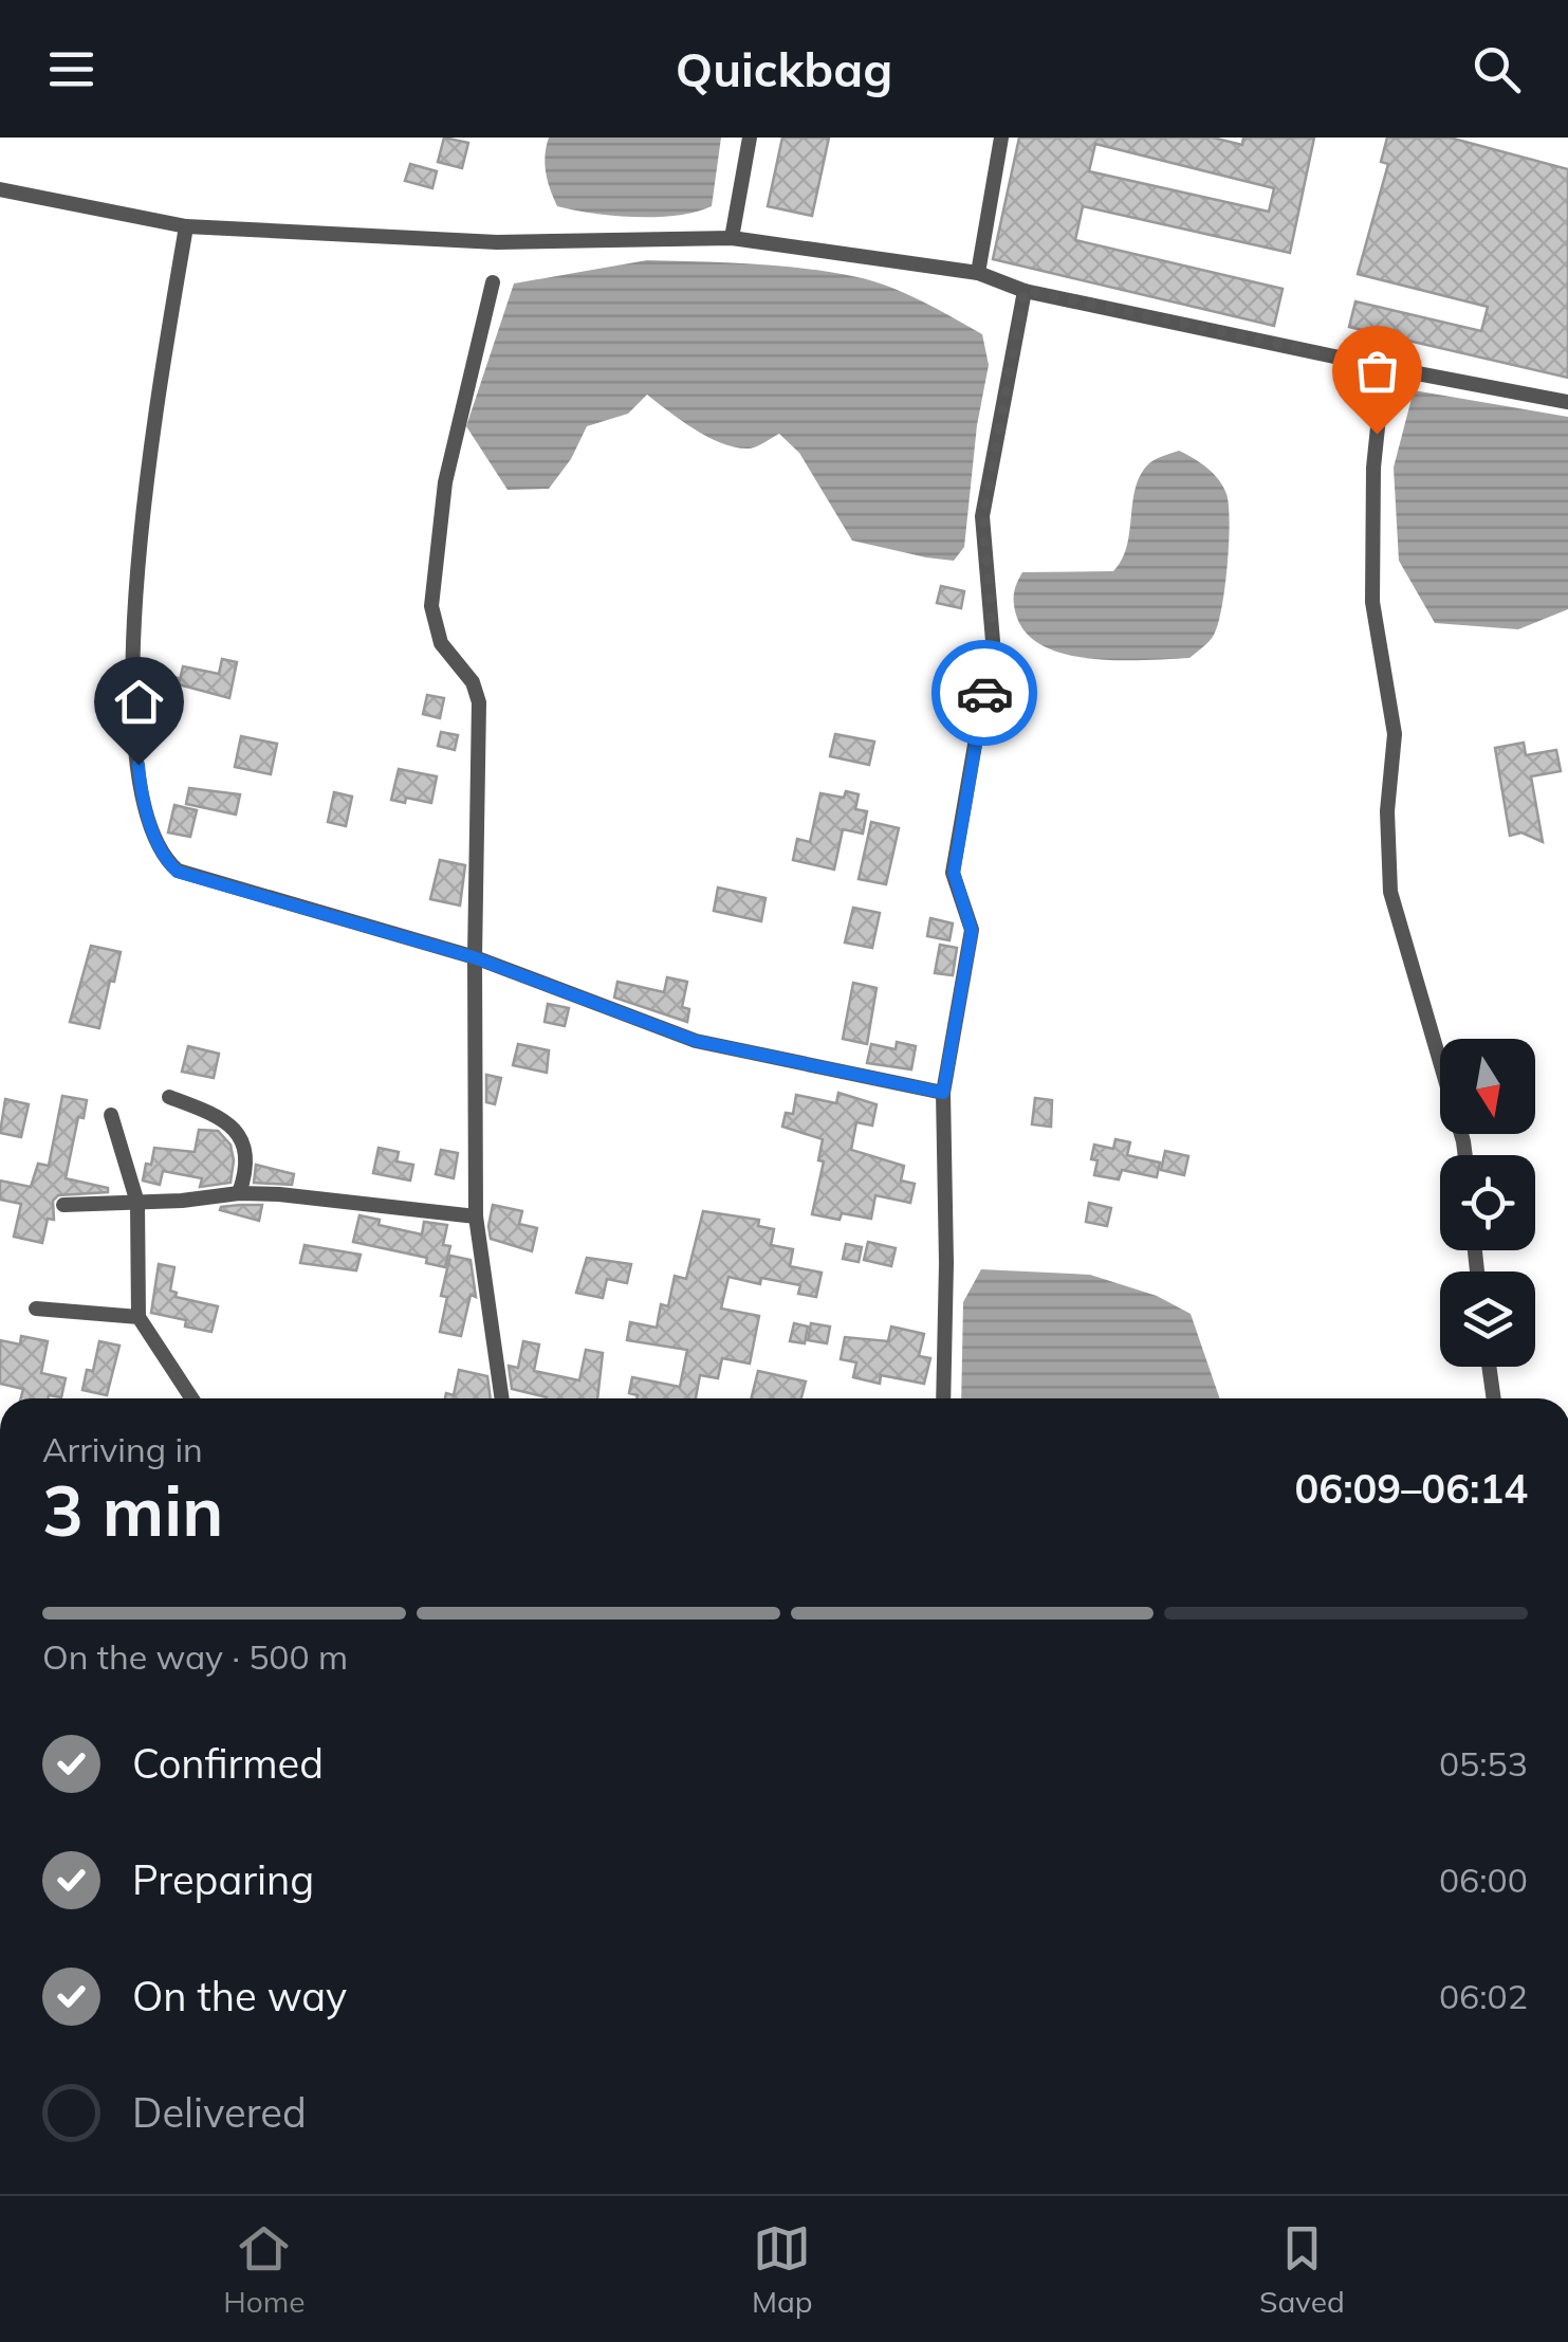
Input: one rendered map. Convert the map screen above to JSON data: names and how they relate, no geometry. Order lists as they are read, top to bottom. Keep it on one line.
{"north":"bottom","page":{"header":"Quickbag","heading":["3 min","Arriving in","06:09–06:14"],"bar":"On the way · 500 m","list":[["Confirmed","05:53"],["Preparing","06:00"],["On the way","06:02"],"Delivered"],"tabs":["Home","Map","Saved"]}}
